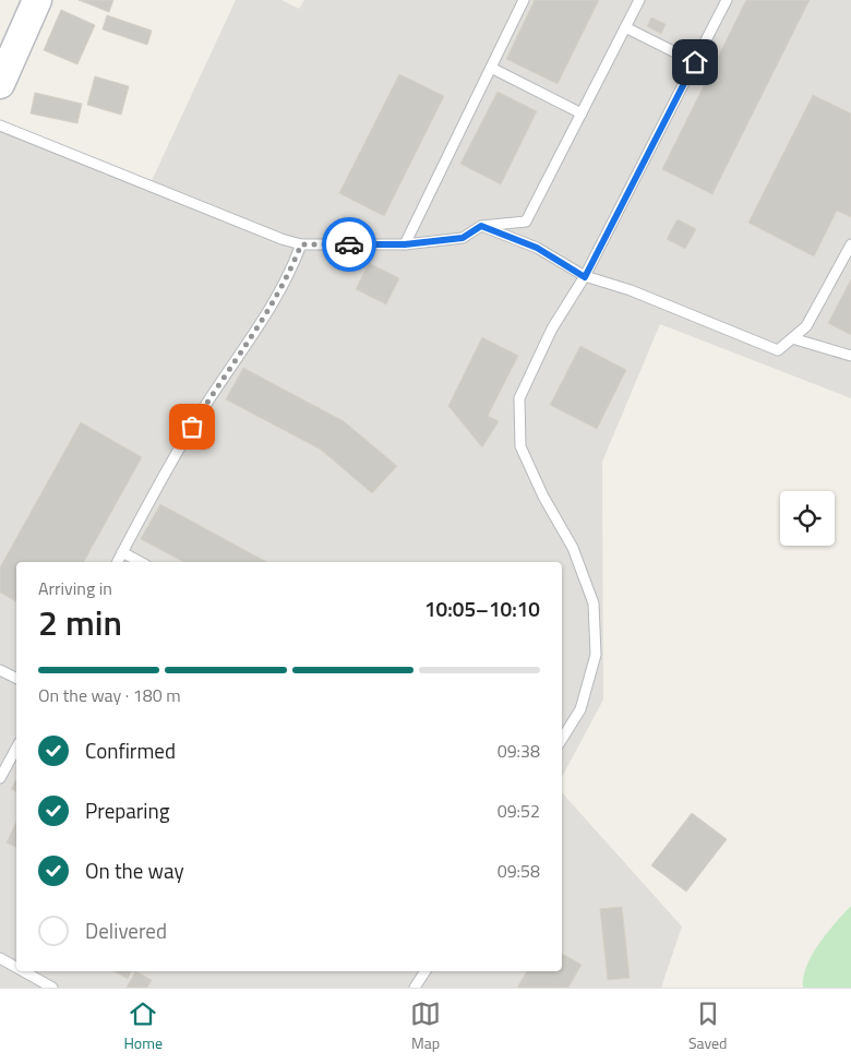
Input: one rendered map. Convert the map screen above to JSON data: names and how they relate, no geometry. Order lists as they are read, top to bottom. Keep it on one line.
{"page":{"heading":["2 min","Arriving in","10:05–10:10"],"bar":"On the way · 180 m","list":[["Confirmed","09:38"],["Preparing","09:52"],["On the way","09:58"],"Delivered"],"tabs":["Home","Map","Saved"]}}
